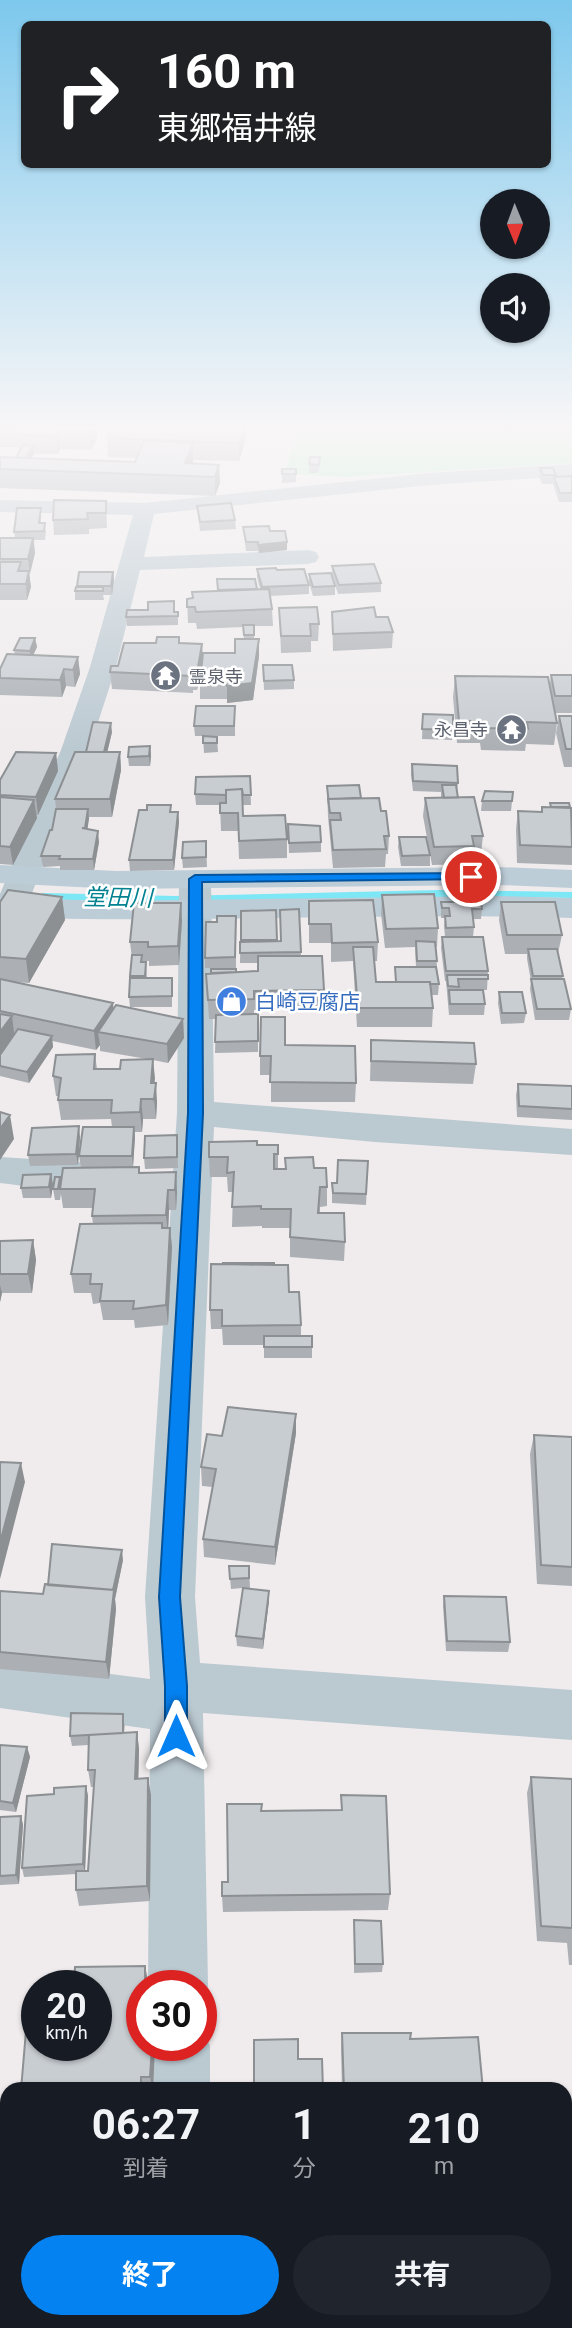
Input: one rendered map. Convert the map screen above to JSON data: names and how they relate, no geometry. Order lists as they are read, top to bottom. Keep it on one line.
{"water":["堂田川"],"places":{"temple":["霊泉寺","永昌寺"],"shop":["白崎豆腐店"]},"north":"bottom","page":{"turn":["160 m","東郷福井線"],"speed":"20 km/h","limit":"30","eta":["06:27","到着","1","分","210","m"],"buttons":["終了","共有"]}}
